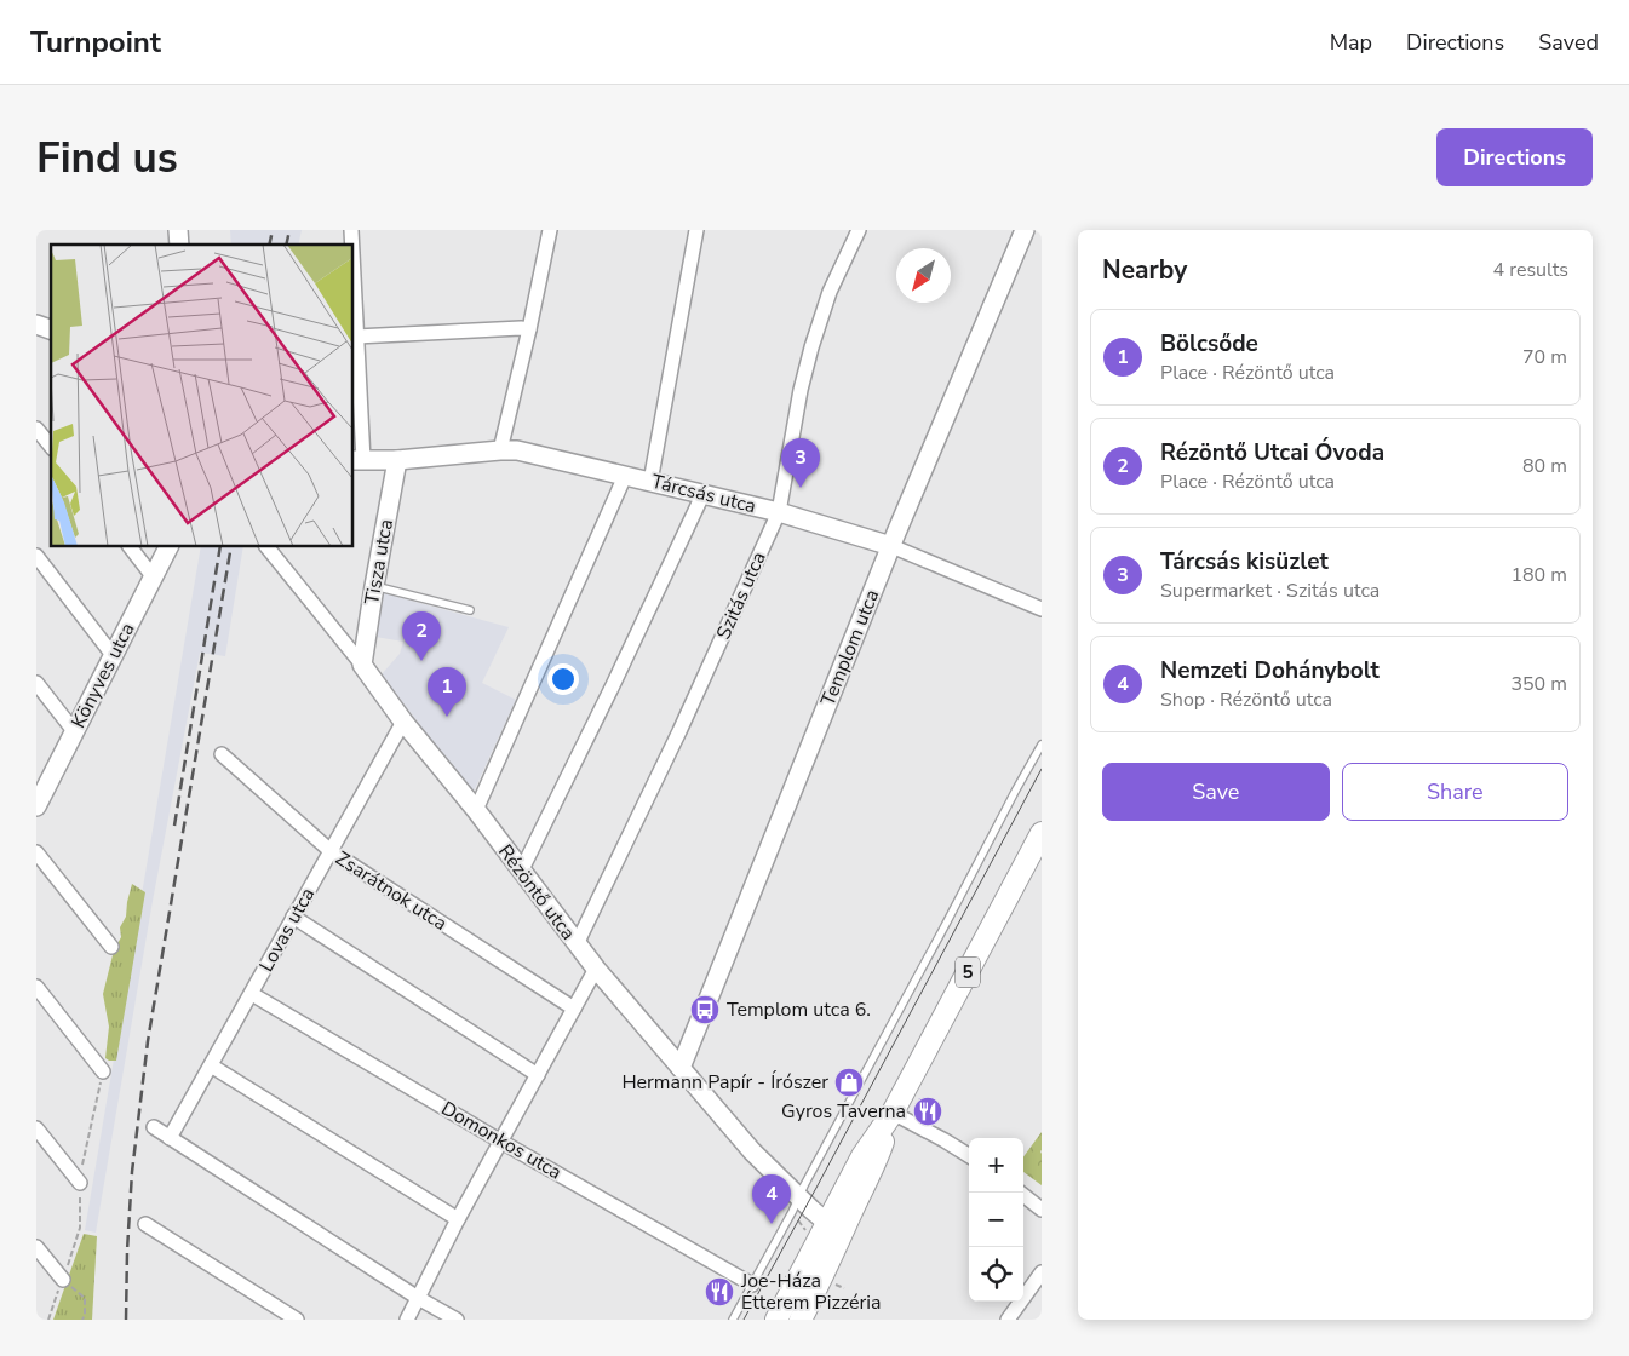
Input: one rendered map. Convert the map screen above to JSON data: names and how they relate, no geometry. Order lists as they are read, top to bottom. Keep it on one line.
{"streets":{"main road":["Tárcsás utca","Tisza utca","Templom utca","Könyves utca","Rézöntő utca","5"],"street":["Szitás utca","Zsarátnok utca","Lovas utca","Domonkos utca"]},"crossings":[["Tárcsás utca","Tisza utca"],["Tárcsás utca","Szitás utca"],["Tárcsás utca","Templom utca"],["Tisza utca","Rézöntő utca"],["Szitás utca","Rézöntő utca"],["Templom utca","Rézöntő utca"],["Zsarátnok utca","Lovas utca"],["Rézöntő utca","Lovas utca"],["Rézöntő utca","5"],["Lovas utca","Domonkos utca"]],"places":{"bus stop":["Templom utca 6."],"shop":["Hermann Papír - Írószer"],"restaurant":["Gyros Taverna","Joe-Háza Étterem Pizzéria"]},"north":"bottom left","page":{"header":"Turnpoint","nav":["Map","Directions","Saved"],"buttons":["Directions",["Save","Share"]],"title":"Find us","heading":["Nearby","4 results"],"list":[{"mark":"1","name":"Bölcsőde","note":"Place · Rézöntő utca","value":"70 m"},{"mark":"2","name":"Rézöntő Utcai Óvoda","note":"Place · Rézöntő utca","value":"80 m"},{"mark":"3","name":"Tárcsás kisüzlet","note":"Supermarket · Szitás utca","value":"180 m"},{"mark":"4","name":"Nemzeti Dohánybolt","note":"Shop · Rézöntő utca","value":"350 m"}],"pins":["3","2","1","4"],"map_buttons":["+","−"]}}
